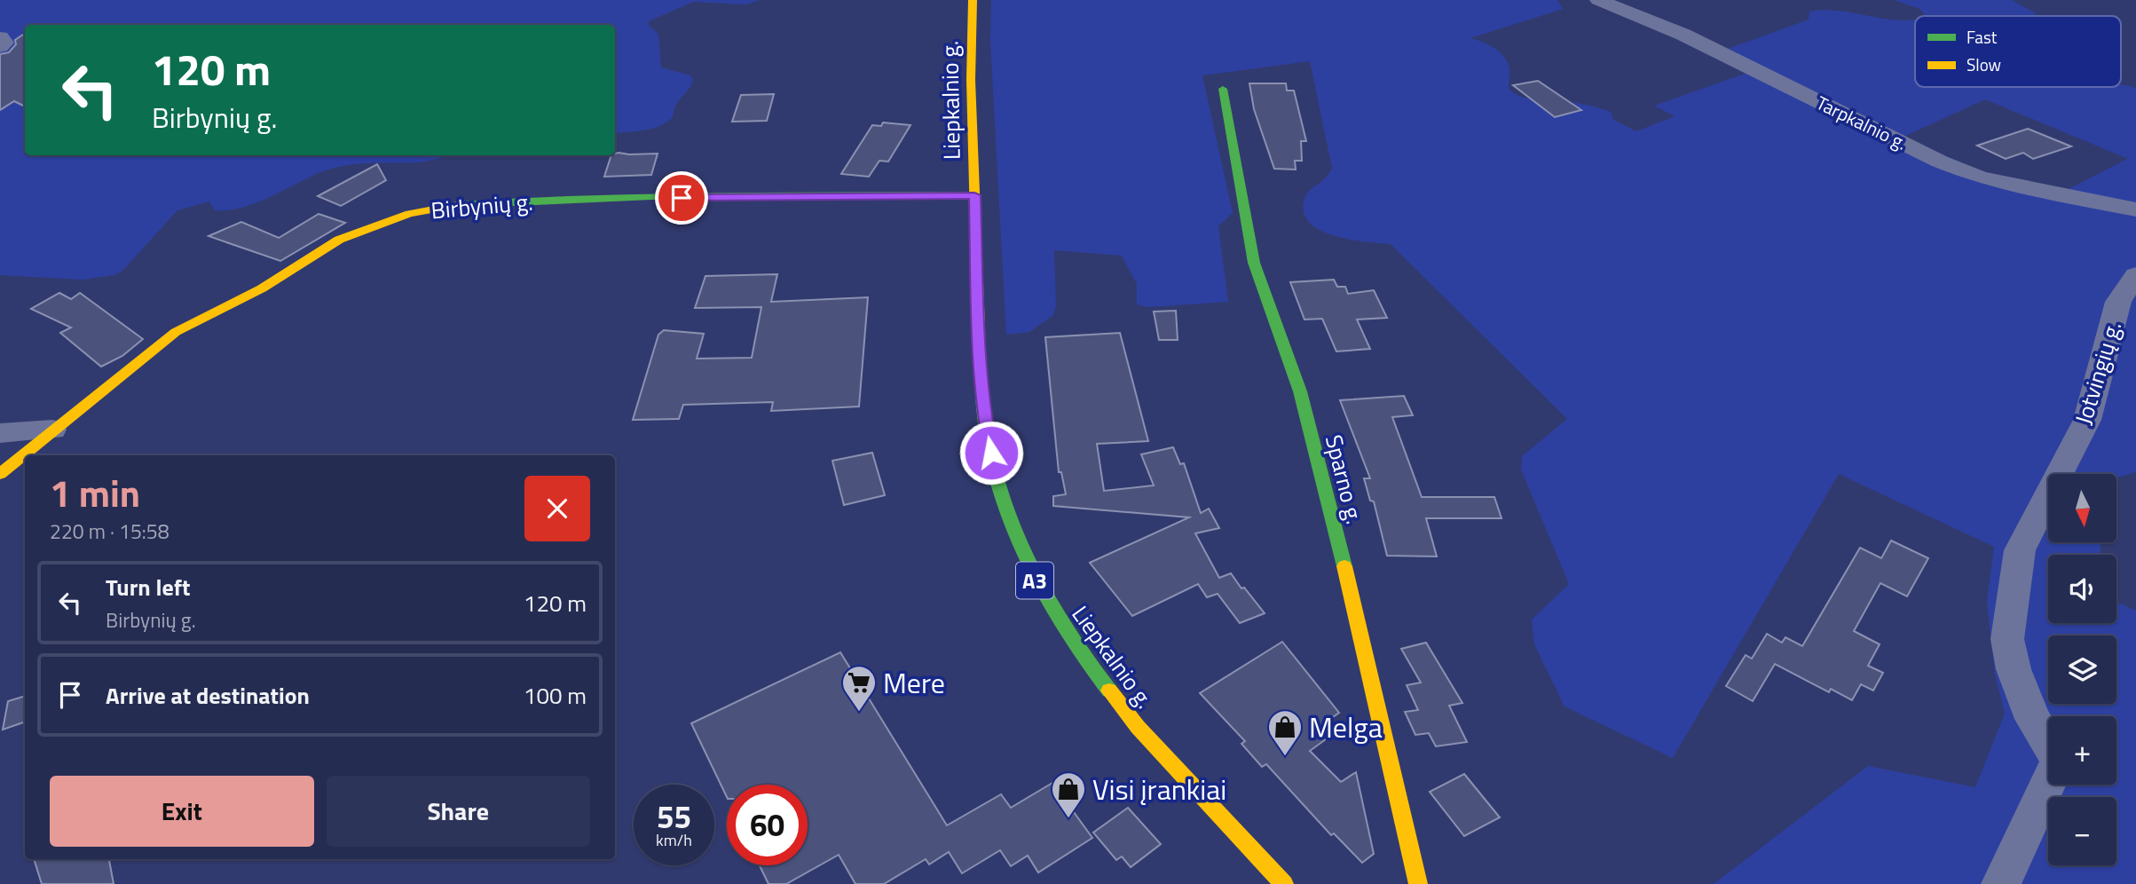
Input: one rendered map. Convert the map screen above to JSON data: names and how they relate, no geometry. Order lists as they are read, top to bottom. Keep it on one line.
{"streets":{"street":["Liepkalnio g.","Tarpkalnio g.","Birbynių g.","Jotvingių g.","Sparno g.","A3"]},"crossings":[["Liepkalnio g.","Birbynių g."]],"places":{"supermarket":["Mere"],"shop":["Melga","Visi įrankiai"]},"legend":["Fast","Slow"],"north":"bottom","page":{"turn":["120 m","Birbynių g."],"heading":["1 min","220 m · 15:58"],"map_buttons":["+","−"],"list":[{"name":"Turn left","note":"Birbynių g.","value":"120 m"},{"name":"Arrive at destination","value":"100 m"}],"buttons":["Exit","Share"],"speed":"55 km/h","limit":"60"}}
